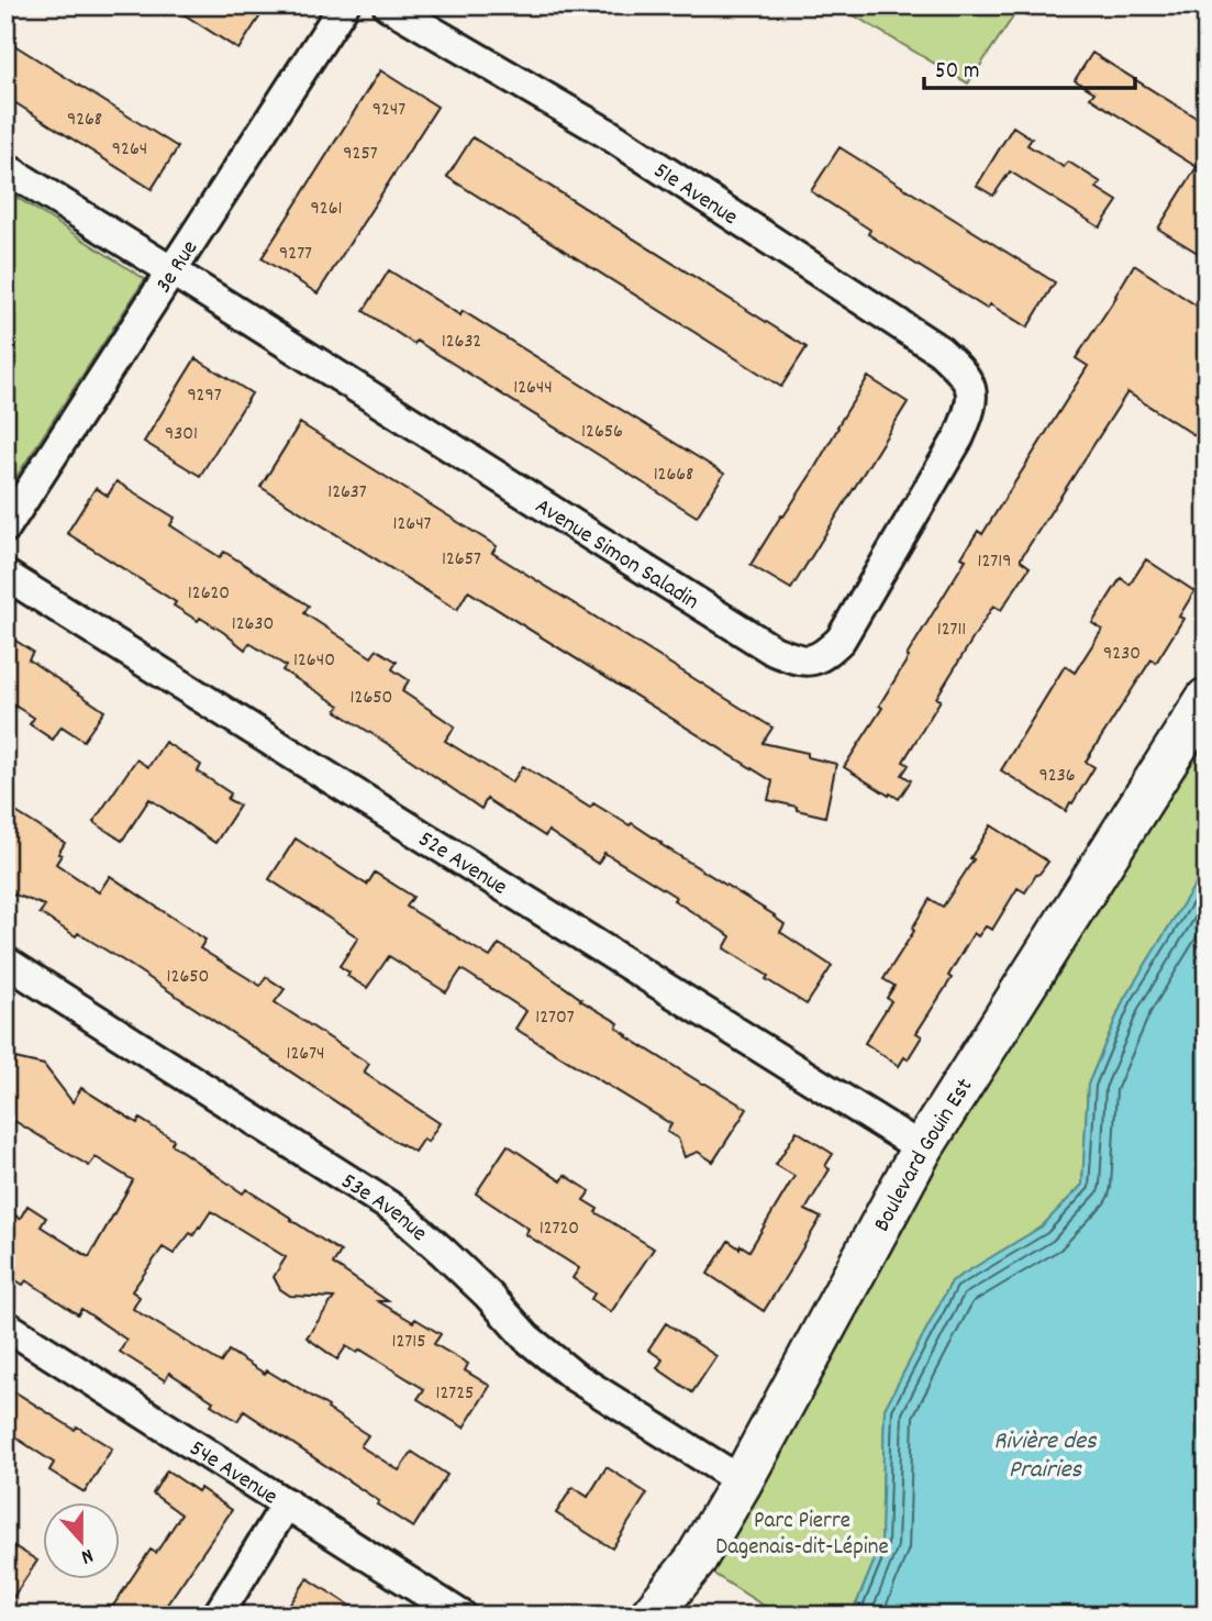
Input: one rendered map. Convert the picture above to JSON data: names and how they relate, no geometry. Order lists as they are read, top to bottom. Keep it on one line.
{"streets":{"street":["51e Avenue","3e Rue","Avenue Simon Saladin","52e Avenue","Boulevard Gouin Est","53e Avenue","54e Avenue"]},"crossings":[["51e Avenue","Avenue Simon Saladin"],["3e Rue","Avenue Simon Saladin"],["52e Avenue","Boulevard Gouin Est"],["Boulevard Gouin Est","53e Avenue"]],"water":["Rivière des Prairies"],"parks":["Parc Pierre Dagenais-dit-Lépine"],"house_numbers":["9247","9268","9264","9257","9261","9277","12632","12644","9297","12656","9301","12668","12637","12647","12657","12719","12620","12630","12711","9230","12640","12650","9236","12650","12707","12674","12720","12715","12725"],"scale_bar":"50 m","north":"bottom"}
